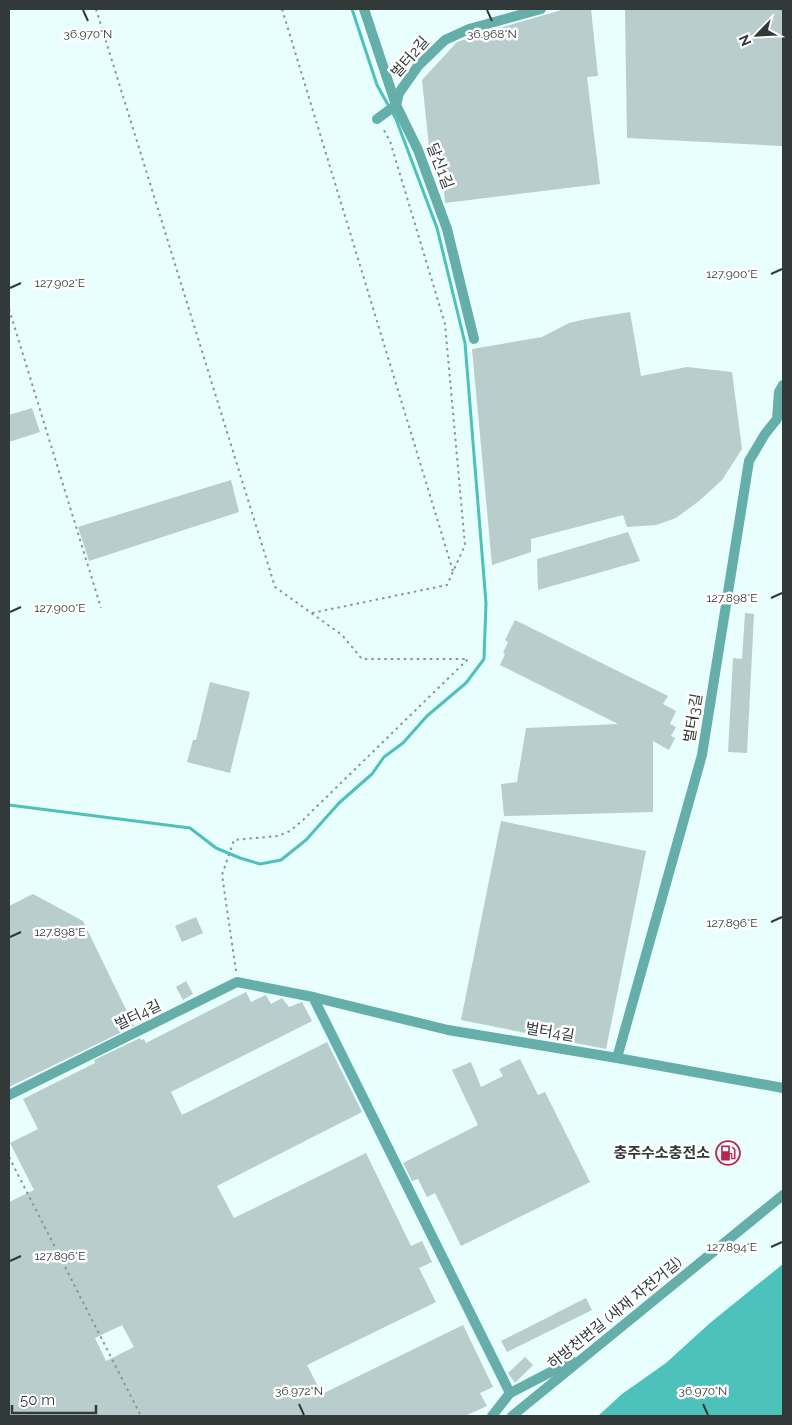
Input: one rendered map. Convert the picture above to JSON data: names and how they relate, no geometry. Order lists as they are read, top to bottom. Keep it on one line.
{"streets":{"street":["벌터2길","달신1길","벌터3길","벌터4길","하방천변길 (새재 자전거길)"]},"crossings":[["벌터2길","달신1길"],["벌터3길","벌터4길"]],"places":{"fuel station":["충주수소충전소"]},"scale_bar":"50 m","north":"bottom left","coordinates":["36.970°N","36.968°N","127.900°E","127.902°E","127.898°E","127.896°E","127.894°E","36.972°N"]}
